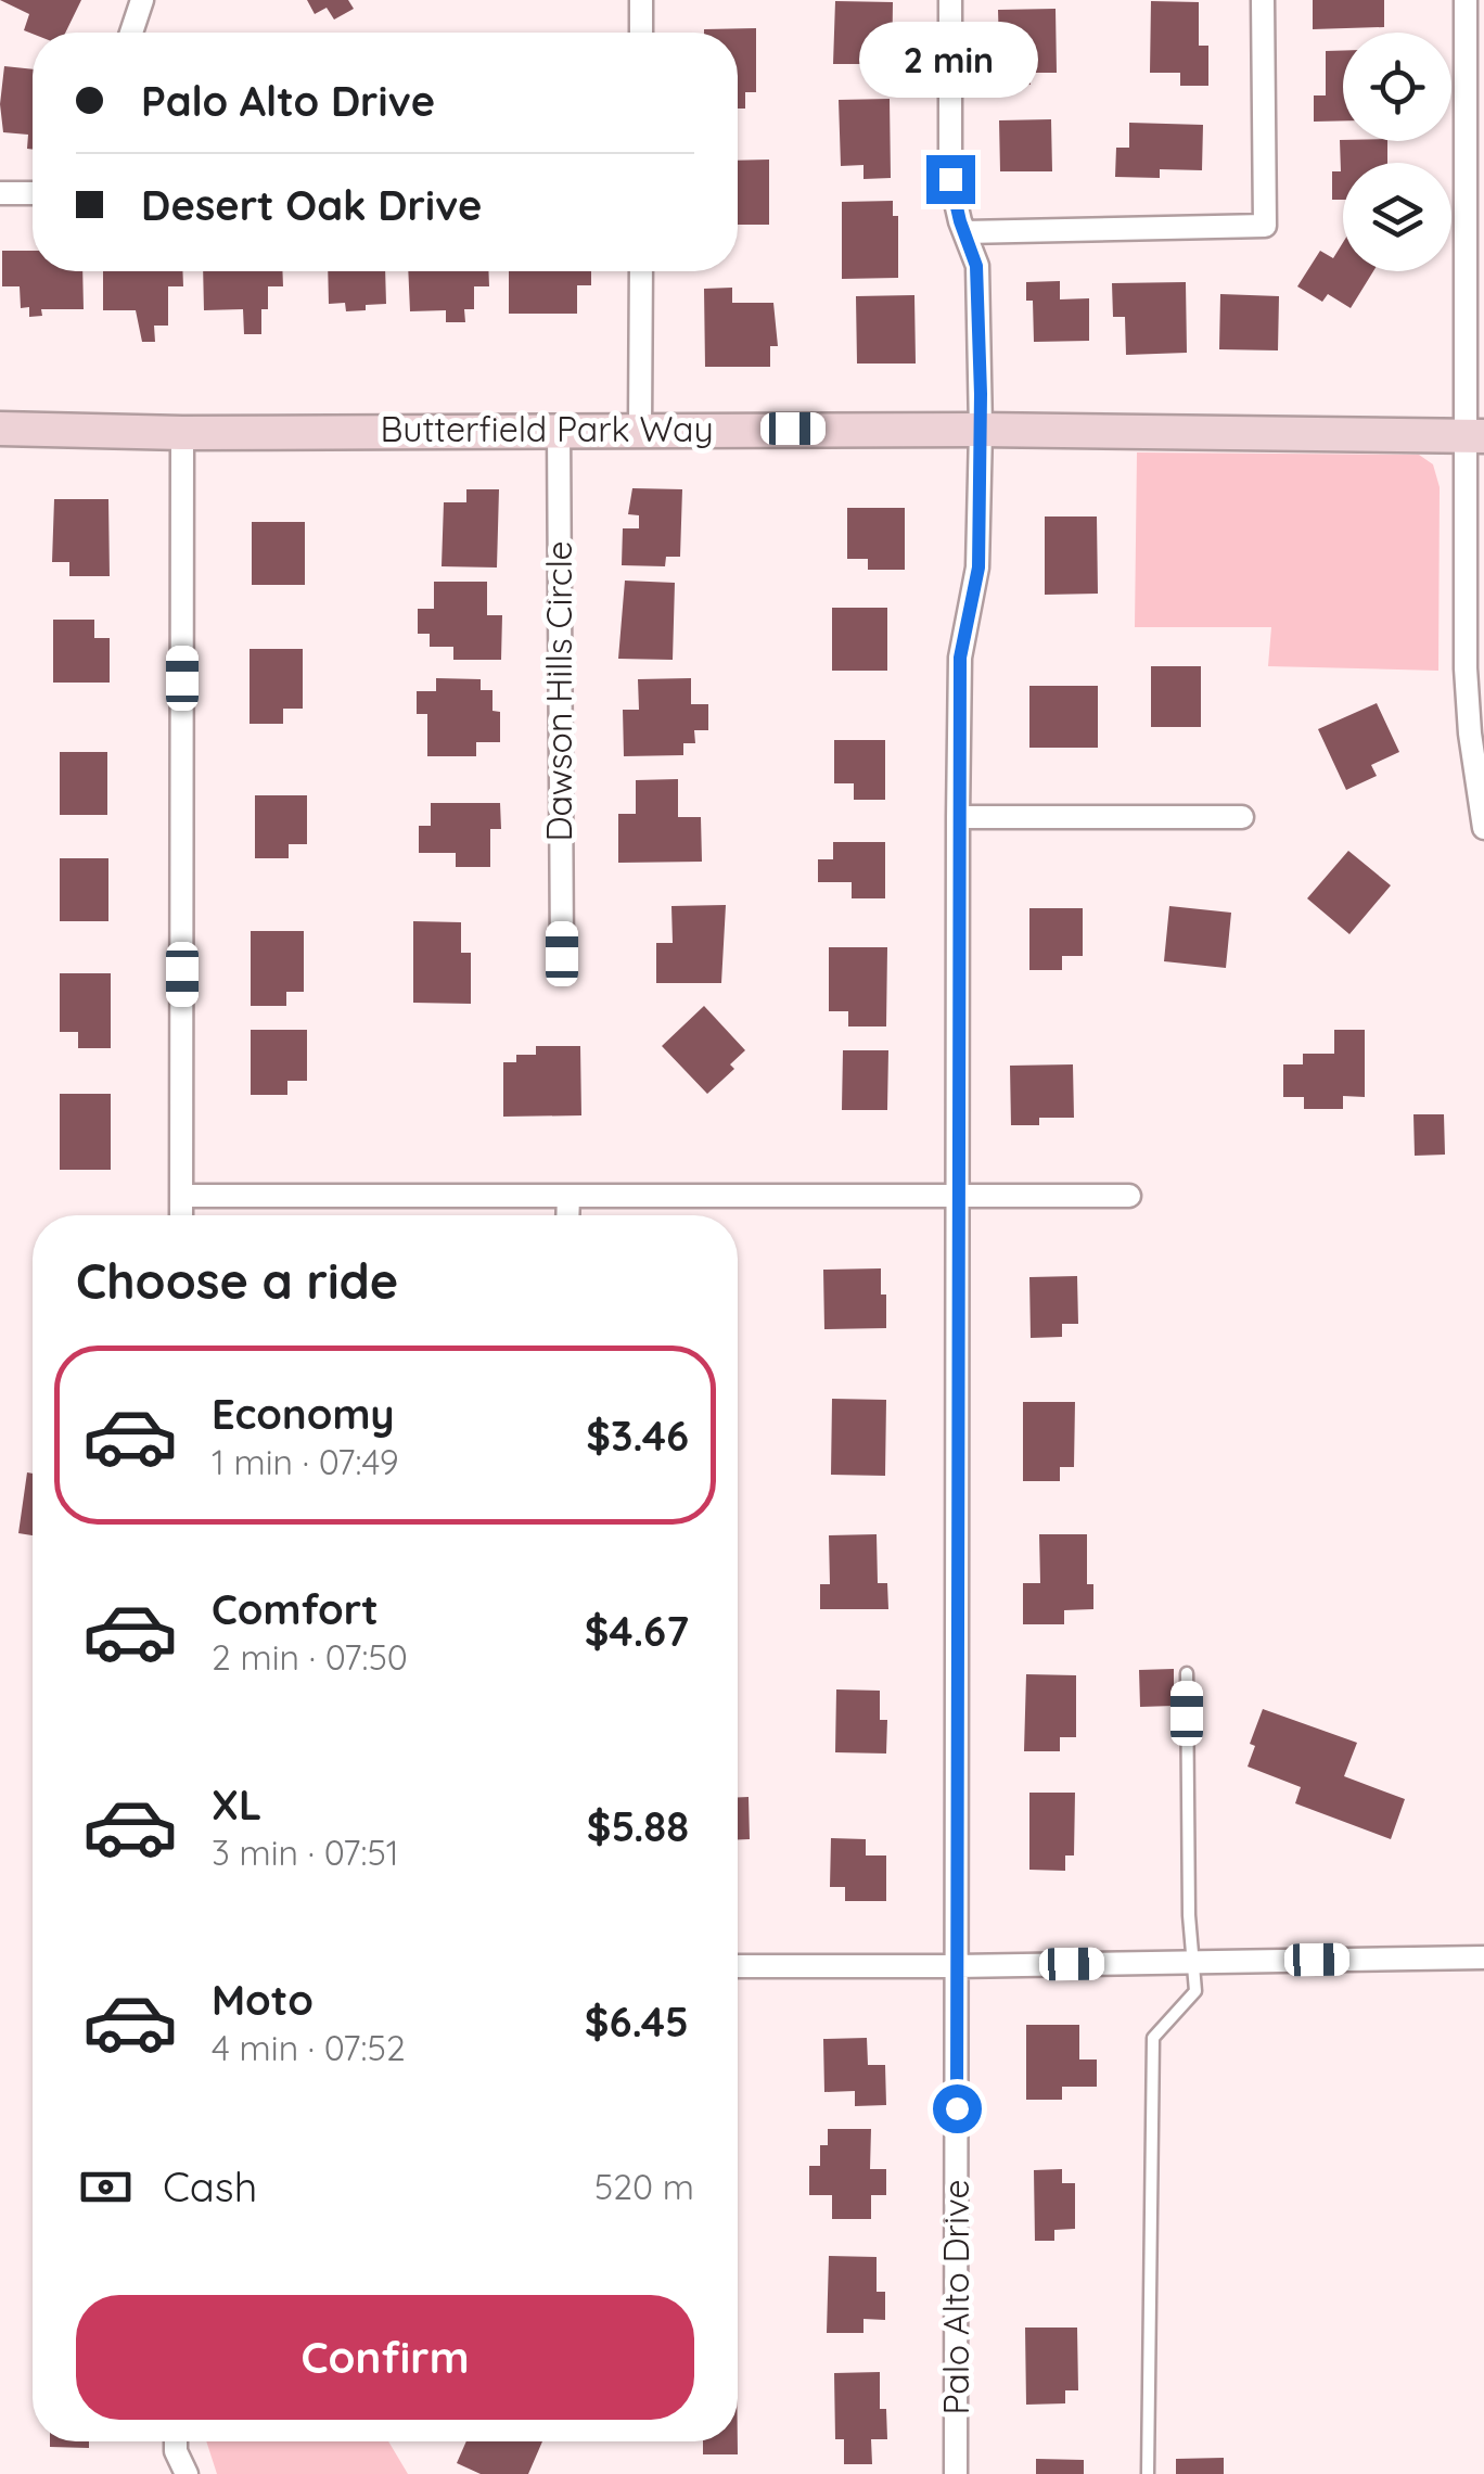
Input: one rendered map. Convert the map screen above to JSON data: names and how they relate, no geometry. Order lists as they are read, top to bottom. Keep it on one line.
{"streets":{"street":["Butterfield Park Way","Dawson Hills Circle","Palo Alto Drive"]},"crossings":[["Butterfield Park Way","Dawson Hills Circle"],["Butterfield Park Way","Palo Alto Drive"]],"page":{"bubble":"2 min","banner":["Palo Alto Drive","Desert Oak Drive"],"heading":"Choose a ride","list":[{"name":"Economy","note":"1 min · 07:49","value":"$3.46"},{"name":"Comfort","note":"2 min · 07:50","value":"$4.67"},{"name":"XL","note":"3 min · 07:51","value":"$5.88"},{"name":"Moto","note":"4 min · 07:52","value":"$6.45"}],"pay":["Cash","520 m"],"buttons":"Confirm"}}
